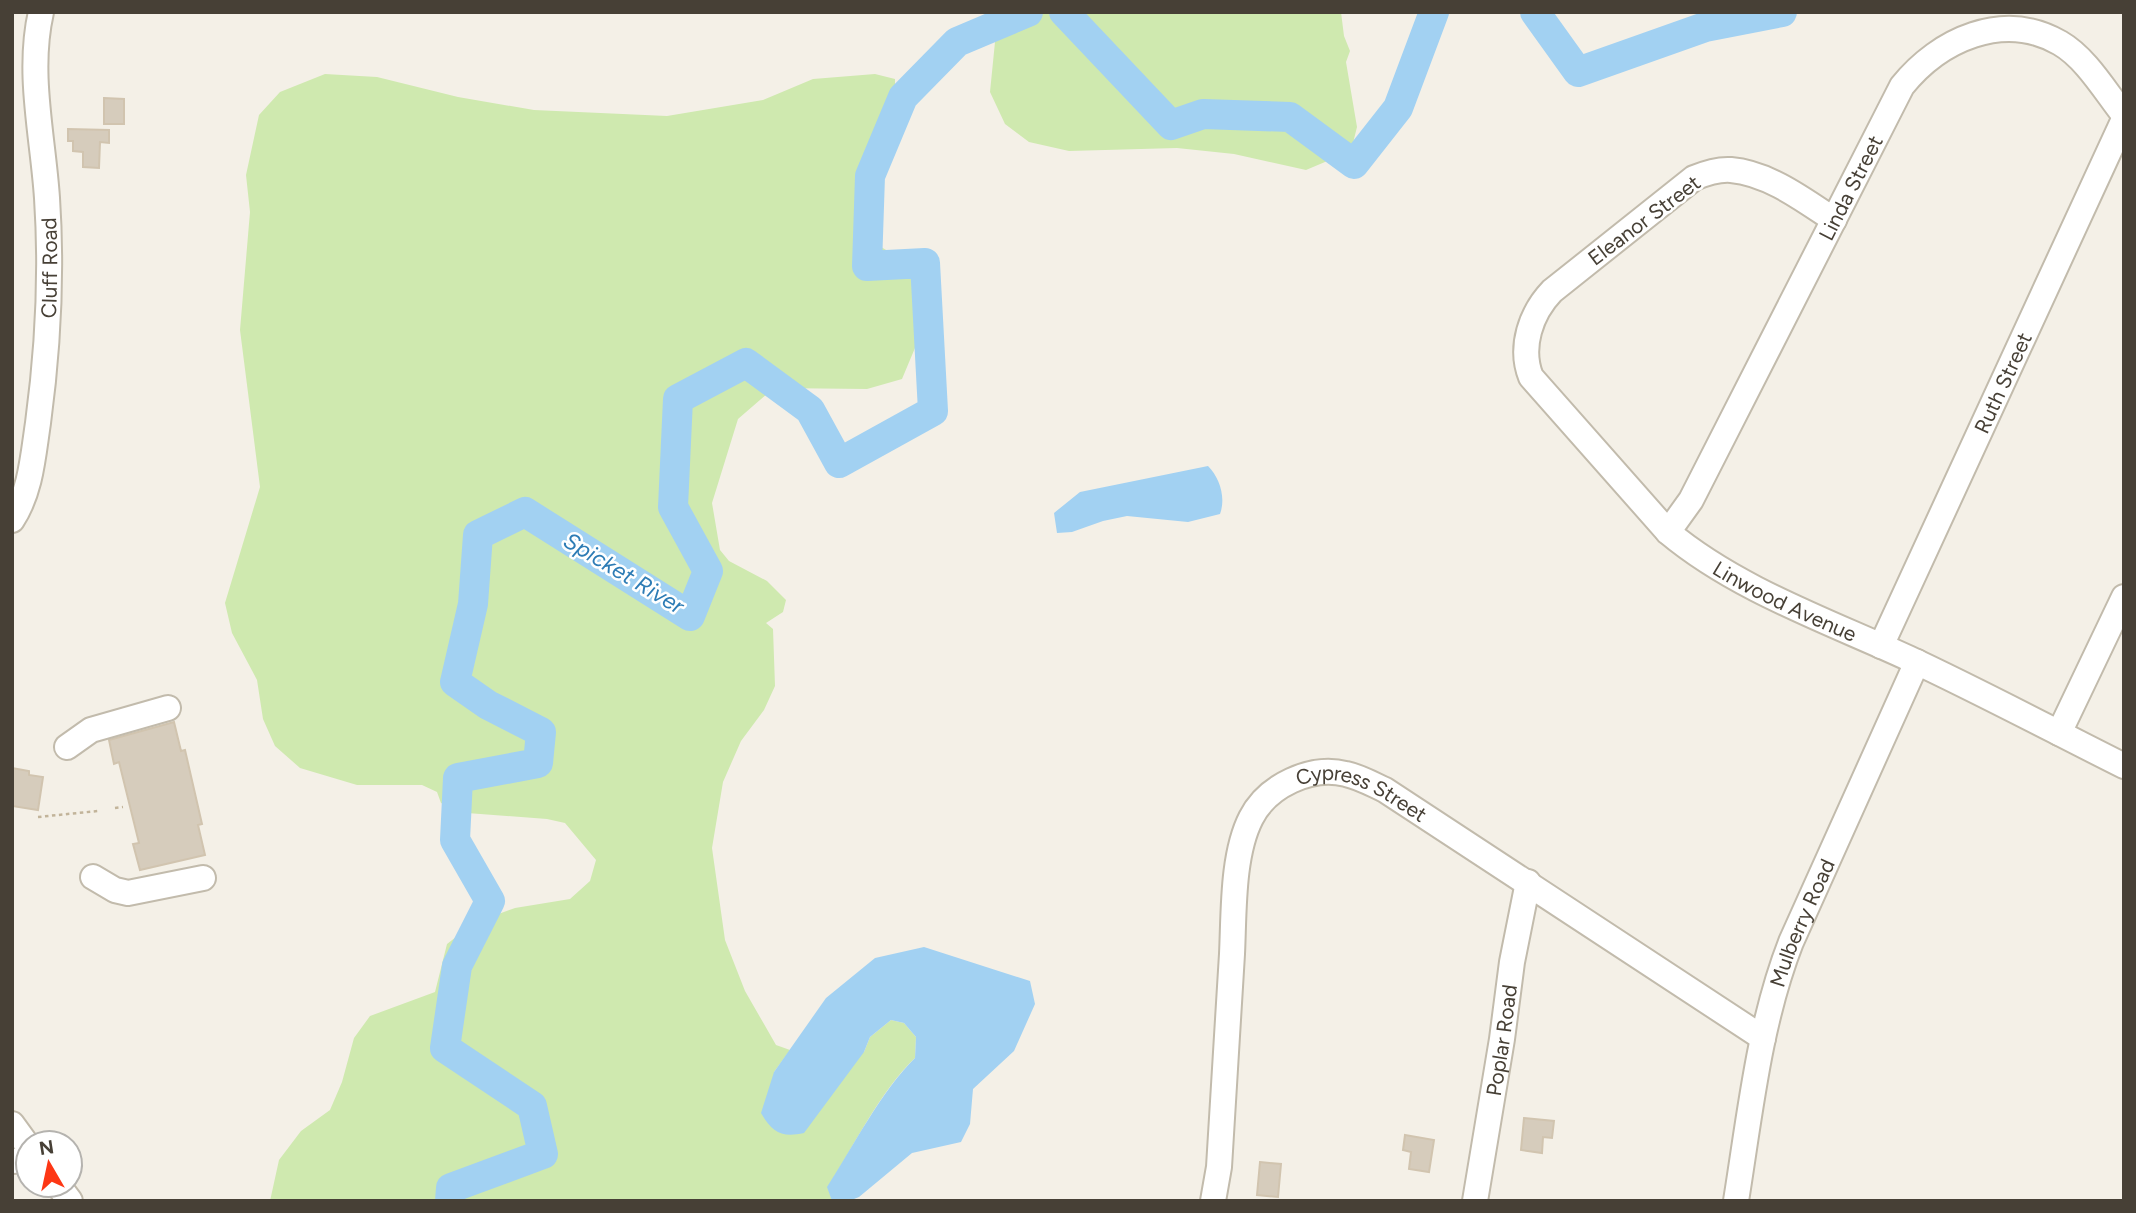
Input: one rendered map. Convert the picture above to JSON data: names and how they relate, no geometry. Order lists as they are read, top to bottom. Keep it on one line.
{"streets":{"street":["Linda Street","Eleanor Street","Cluff Road","Ruth Street","Linwood Avenue","Cypress Street","Mulberry Road","Poplar Road"]},"crossings":[["Linda Street","Eleanor Street"],["Linda Street","Ruth Street"],["Linda Street","Linwood Avenue"],["Eleanor Street","Linwood Avenue"],["Ruth Street","Linwood Avenue"],["Linwood Avenue","Mulberry Road"],["Cypress Street","Mulberry Road"],["Cypress Street","Poplar Road"]],"water":["Spicket River"],"north":"top"}
